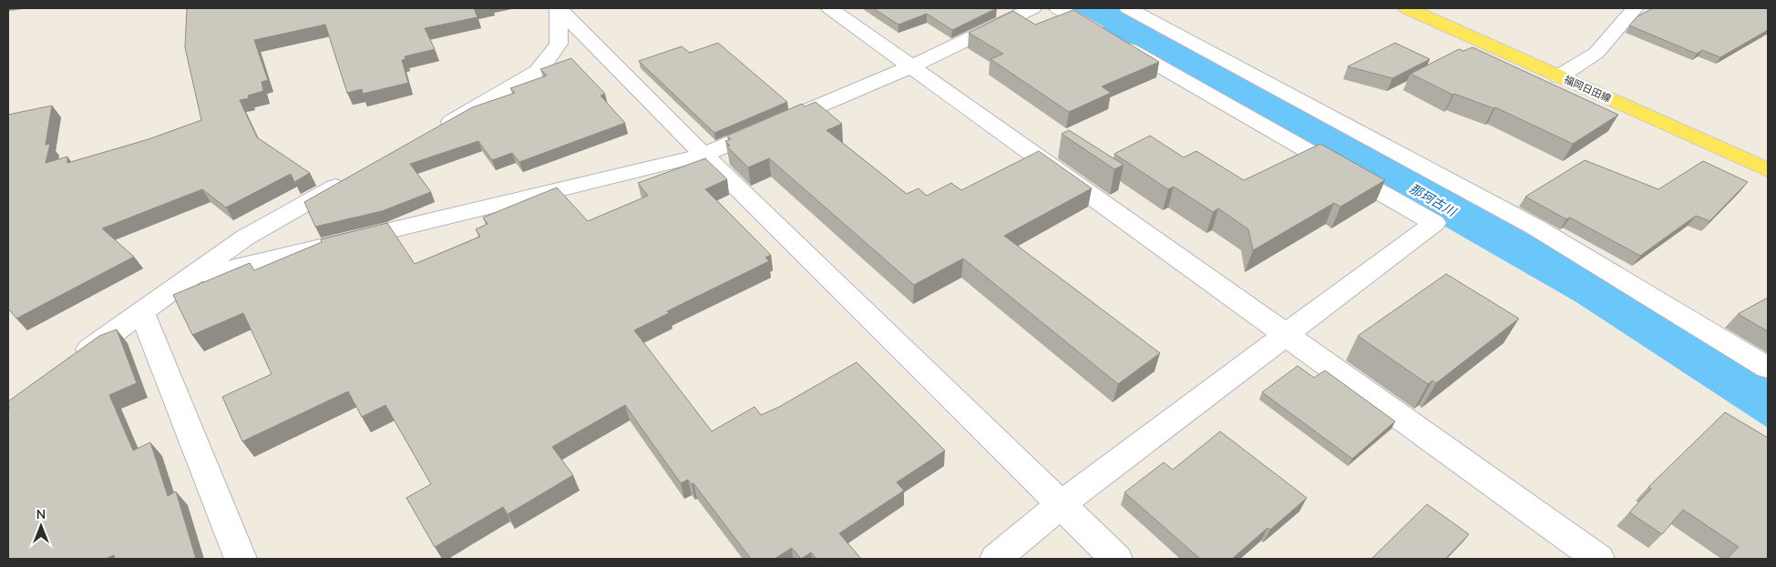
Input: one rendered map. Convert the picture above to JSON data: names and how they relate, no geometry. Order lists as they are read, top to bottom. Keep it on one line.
{"streets":{"main road":["福岡日田線"]},"water":["那珂古川"],"north":"top"}
